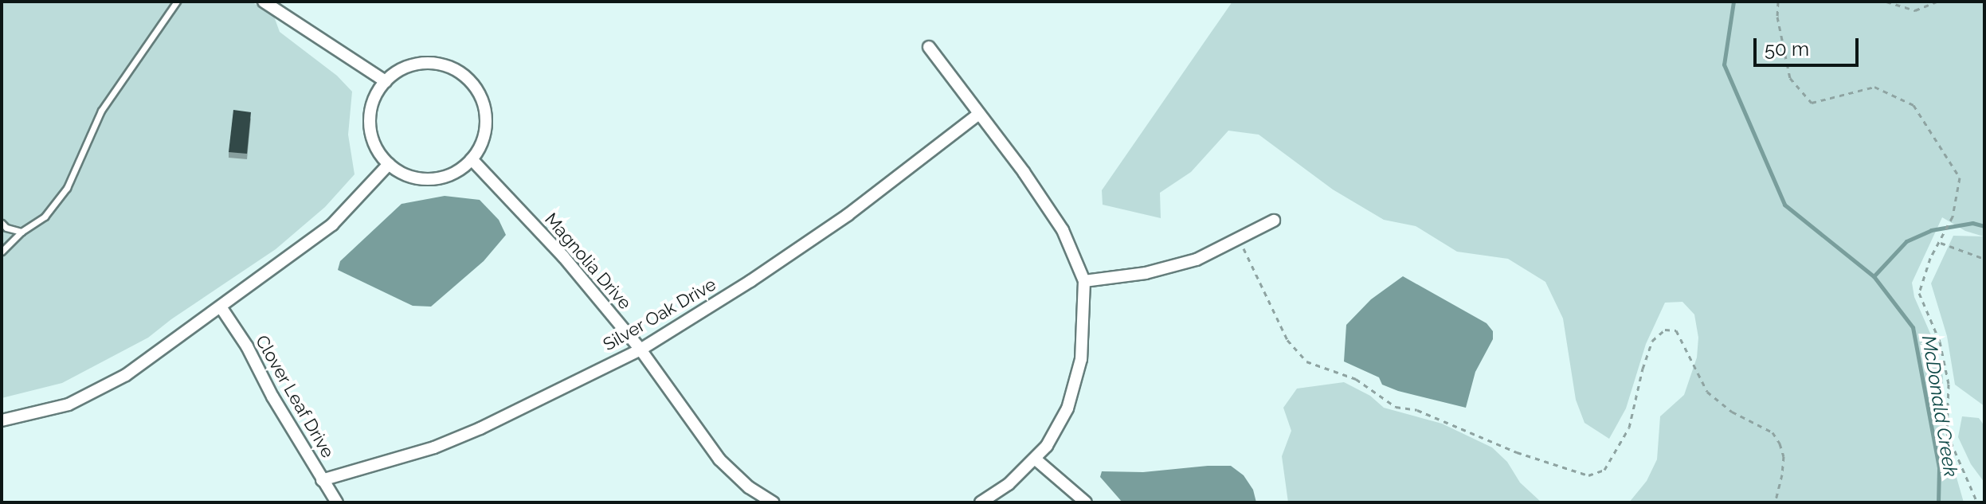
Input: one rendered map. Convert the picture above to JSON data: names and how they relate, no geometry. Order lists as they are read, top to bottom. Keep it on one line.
{"streets":{"street":["Magnolia Drive","Silver Oak Drive","Clover Leaf Drive"]},"crossings":[["Magnolia Drive","Silver Oak Drive"],["Silver Oak Drive","Clover Leaf Drive"]],"water":["McDonald Creek"],"scale_bar":"50 m"}
